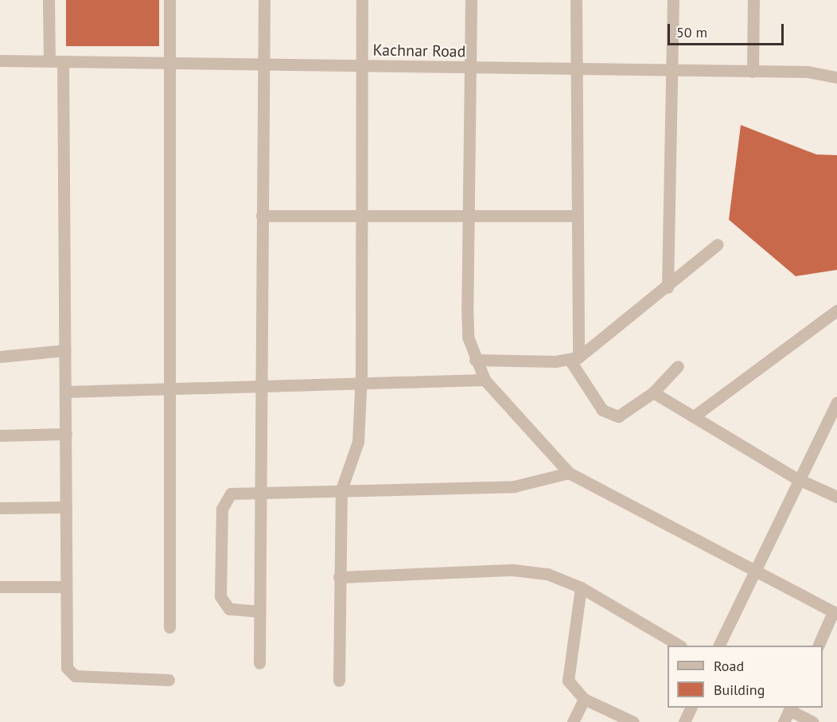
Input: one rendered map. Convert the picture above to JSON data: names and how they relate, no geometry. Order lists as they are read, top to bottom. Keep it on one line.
{"streets":{"street":["Kachnar Road"]},"legend":["Road","Building"],"scale_bar":"50 m"}
